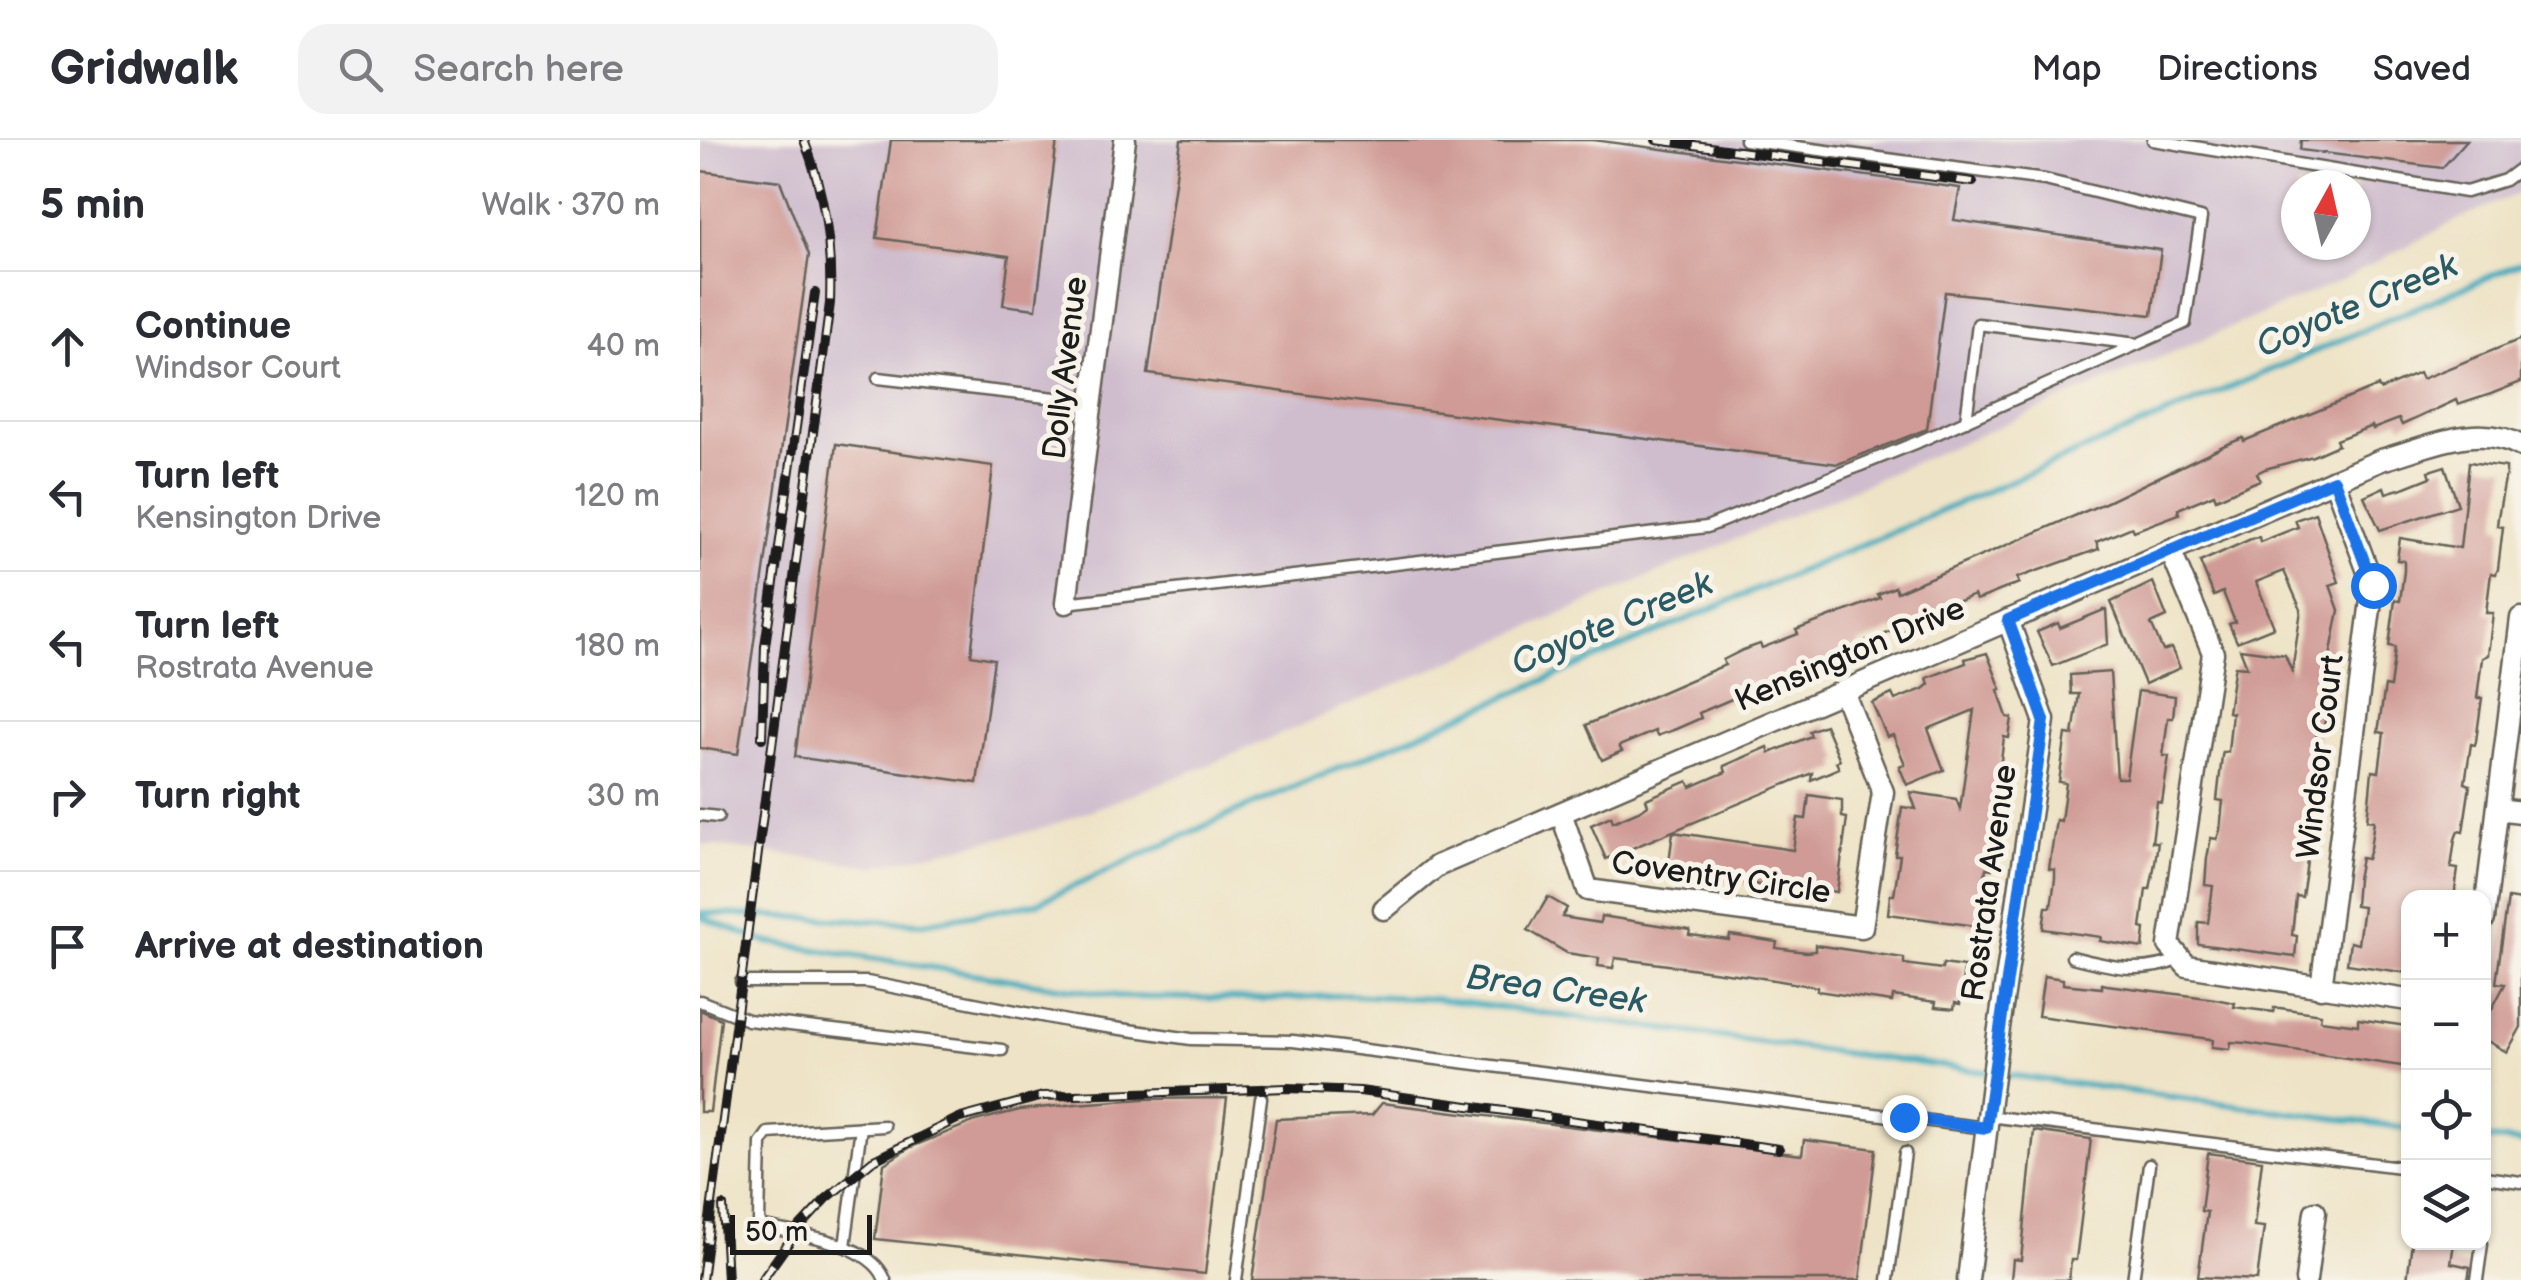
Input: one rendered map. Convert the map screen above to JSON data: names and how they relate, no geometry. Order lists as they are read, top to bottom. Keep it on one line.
{"streets":{"street":["Dolly Avenue","Kensington Drive","Windsor Court","Coventry Circle","Rostrata Avenue"]},"crossings":[["Kensington Drive","Windsor Court"],["Kensington Drive","Coventry Circle"],["Kensington Drive","Rostrata Avenue"]],"water":["Coyote Creek","Brea Creek"],"scale_bar":"50 m","north":"top","page":{"header":"Gridwalk","search":"Search here","nav":["Map","Directions","Saved"],"heading":["5 min","Walk · 370 m"],"list":[["Continue","Windsor Court","40 m"],["Turn left","Kensington Drive","120 m"],["Turn left","Rostrata Avenue","180 m"],["Turn right","30 m"],"Arrive at destination"],"map_buttons":["+","−"],"scale":"50 m"}}
